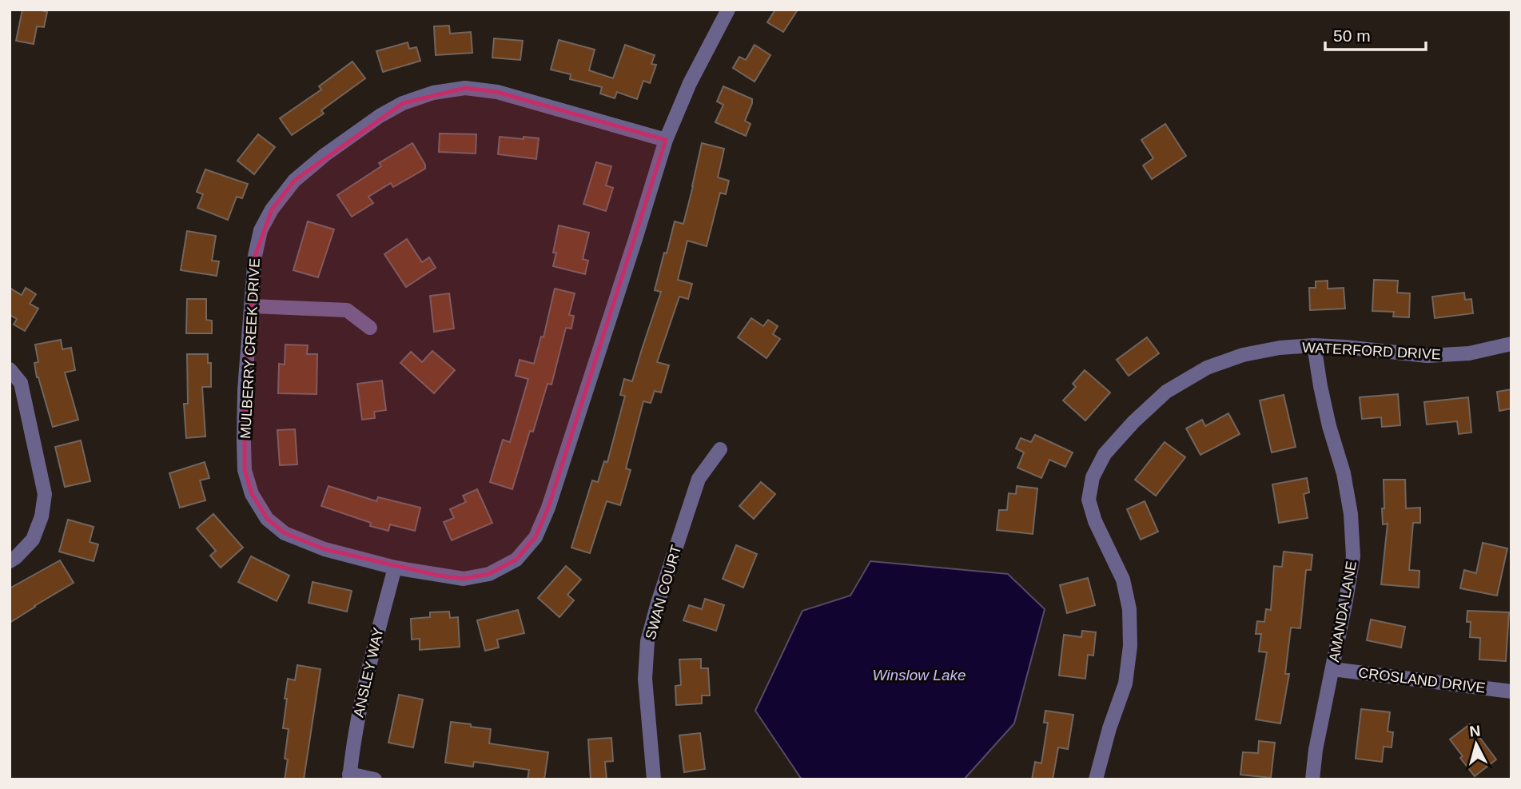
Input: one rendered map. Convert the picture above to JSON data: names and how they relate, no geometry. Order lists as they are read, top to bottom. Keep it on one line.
{"streets":{"street":["MULBERRY CREEK DRIVE","WATERFORD DRIVE","SWAN COURT","AMANDA LANE","ANSLEY WAY","CROSLAND DRIVE"]},"crossings":[["MULBERRY CREEK DRIVE","ANSLEY WAY"],["WATERFORD DRIVE","AMANDA LANE"],["AMANDA LANE","CROSLAND DRIVE"]],"water":["Winslow Lake"],"scale_bar":"50 m","north":"top"}
